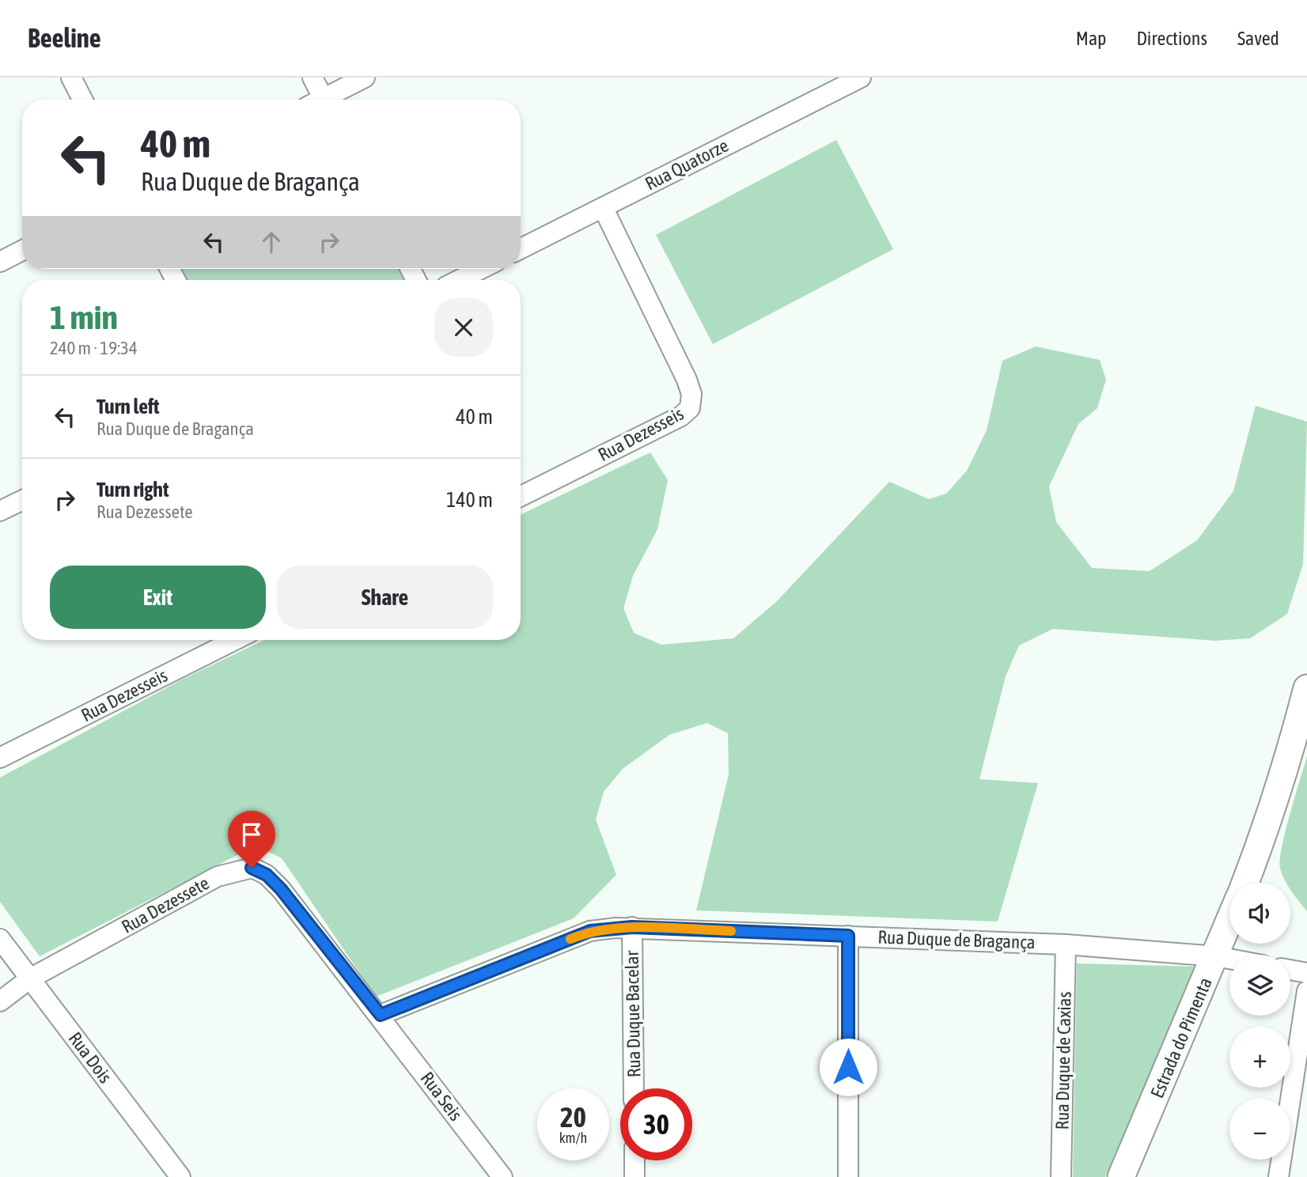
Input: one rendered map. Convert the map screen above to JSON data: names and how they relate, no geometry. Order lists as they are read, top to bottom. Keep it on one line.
{"streets":{"main road":["Estrada do Pimenta"],"street":["Rua Quatorze","Rua Dezesseis","Rua Dezessete","Rua Duque de Bragança","Rua Duque Bacelar","Rua Dois","Rua Duque de Caxias","Rua Seis"]},"crossings":[["Rua Quatorze","Rua Dezesseis"],["Rua Dezessete","Rua Duque de Bragança"],["Rua Dezessete","Rua Dois"],["Rua Dezessete","Rua Seis"],["Rua Duque de Bragança","Rua Duque Bacelar"],["Rua Duque de Bragança","Estrada do Pimenta"],["Rua Duque de Bragança","Rua Duque de Caxias"],["Rua Duque de Bragança","Rua Seis"]],"page":{"header":"Beeline","nav":["Map","Directions","Saved"],"turn":["40 m","Rua Duque de Bragança"],"heading":["1 min","240 m · 19:34"],"list":[{"name":"Turn left","note":"Rua Duque de Bragança","value":"40 m"},{"name":"Turn right","note":"Rua Dezessete","value":"140 m"}],"buttons":["Exit","Share"],"map_buttons":["+","−"],"speed":"20 km/h","limit":"30"}}
